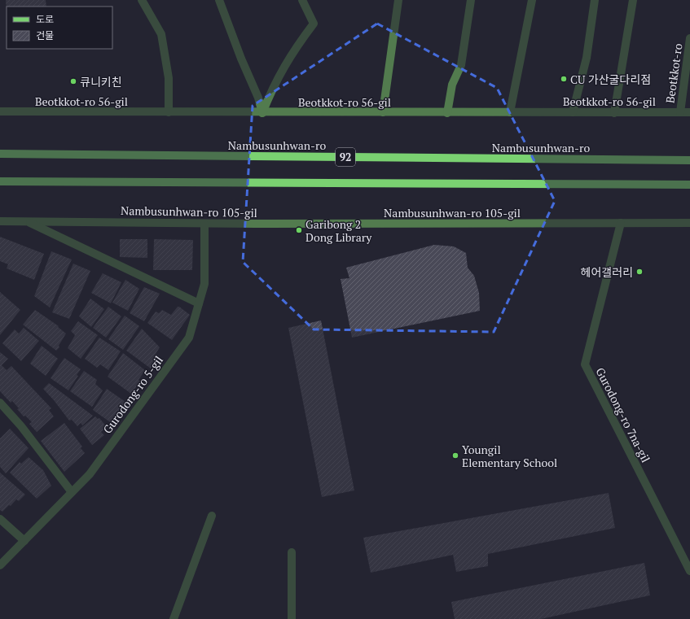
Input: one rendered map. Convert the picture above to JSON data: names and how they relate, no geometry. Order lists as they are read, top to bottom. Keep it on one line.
{"streets":{"main road":["Nambusunhwan-ro","92"],"street":["Beotkkot-ro","Beotkkot-ro 56-gil","Nambusunhwan-ro 105-gil","Gurodong-ro 5-gil","Gurodong-ro 7na-gil"]},"crossings":[["Beotkkot-ro","Beotkkot-ro 56-gil"],["Nambusunhwan-ro 105-gil","Gurodong-ro 5-gil"],["Nambusunhwan-ro 105-gil","Gurodong-ro 7na-gil"]],"places":["CU 가산굴다리점","큐니키친","Garibong 2 Dong Library","헤어갤러리","Youngil Elementary School"],"legend":["도로","건물"]}
